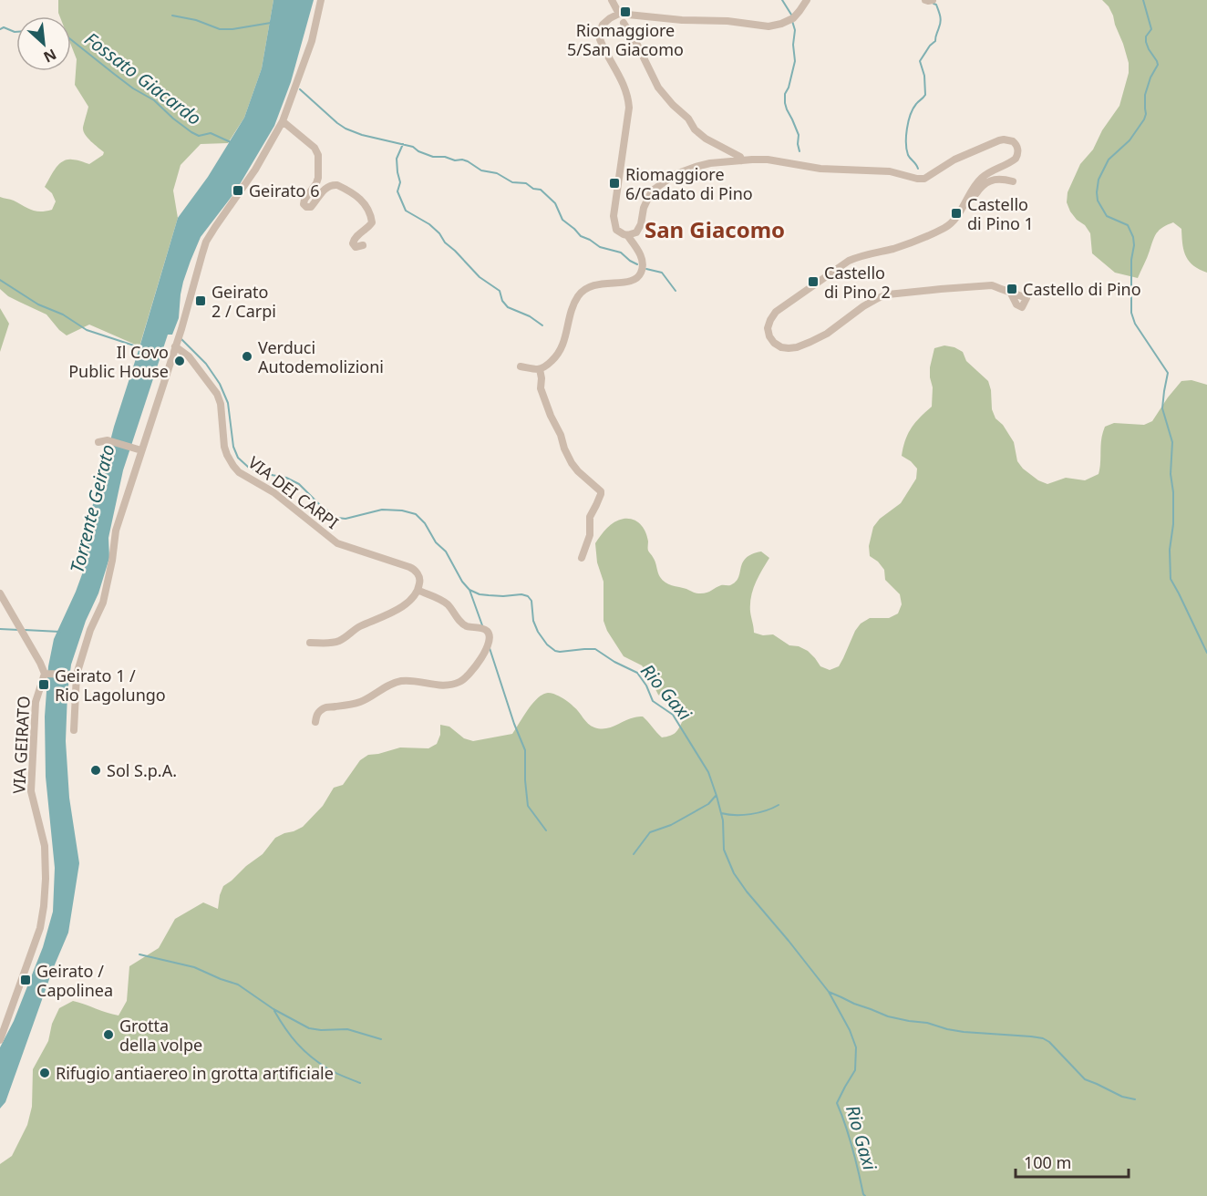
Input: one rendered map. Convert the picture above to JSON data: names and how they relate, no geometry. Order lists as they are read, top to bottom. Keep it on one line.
{"streets":{"street":["VIA DEI CARPI","VIA GEIRATO"]},"districts":["San Giacomo"],"water":["Fossato Giacardo","Torrente Geirato","Rio Gaxi"],"places":{"transit":["Riomaggiore 5/San Giacomo","Riomaggiore 6/Cadato di Pino","Geirato 6","Castello di Pino 1","Castello di Pino 2","Castello di Pino","Geirato 2 / Carpi","Geirato 1 / Rio Lagolungo","Geirato / Capolinea"],"other":["Verduci Autodemolizioni","Il Covo Public House","Sol S.p.A.","Grotta della volpe","Rifugio antiaereo in grotta artificiale"]},"scale_bar":"100 m","north":"bottom right"}
